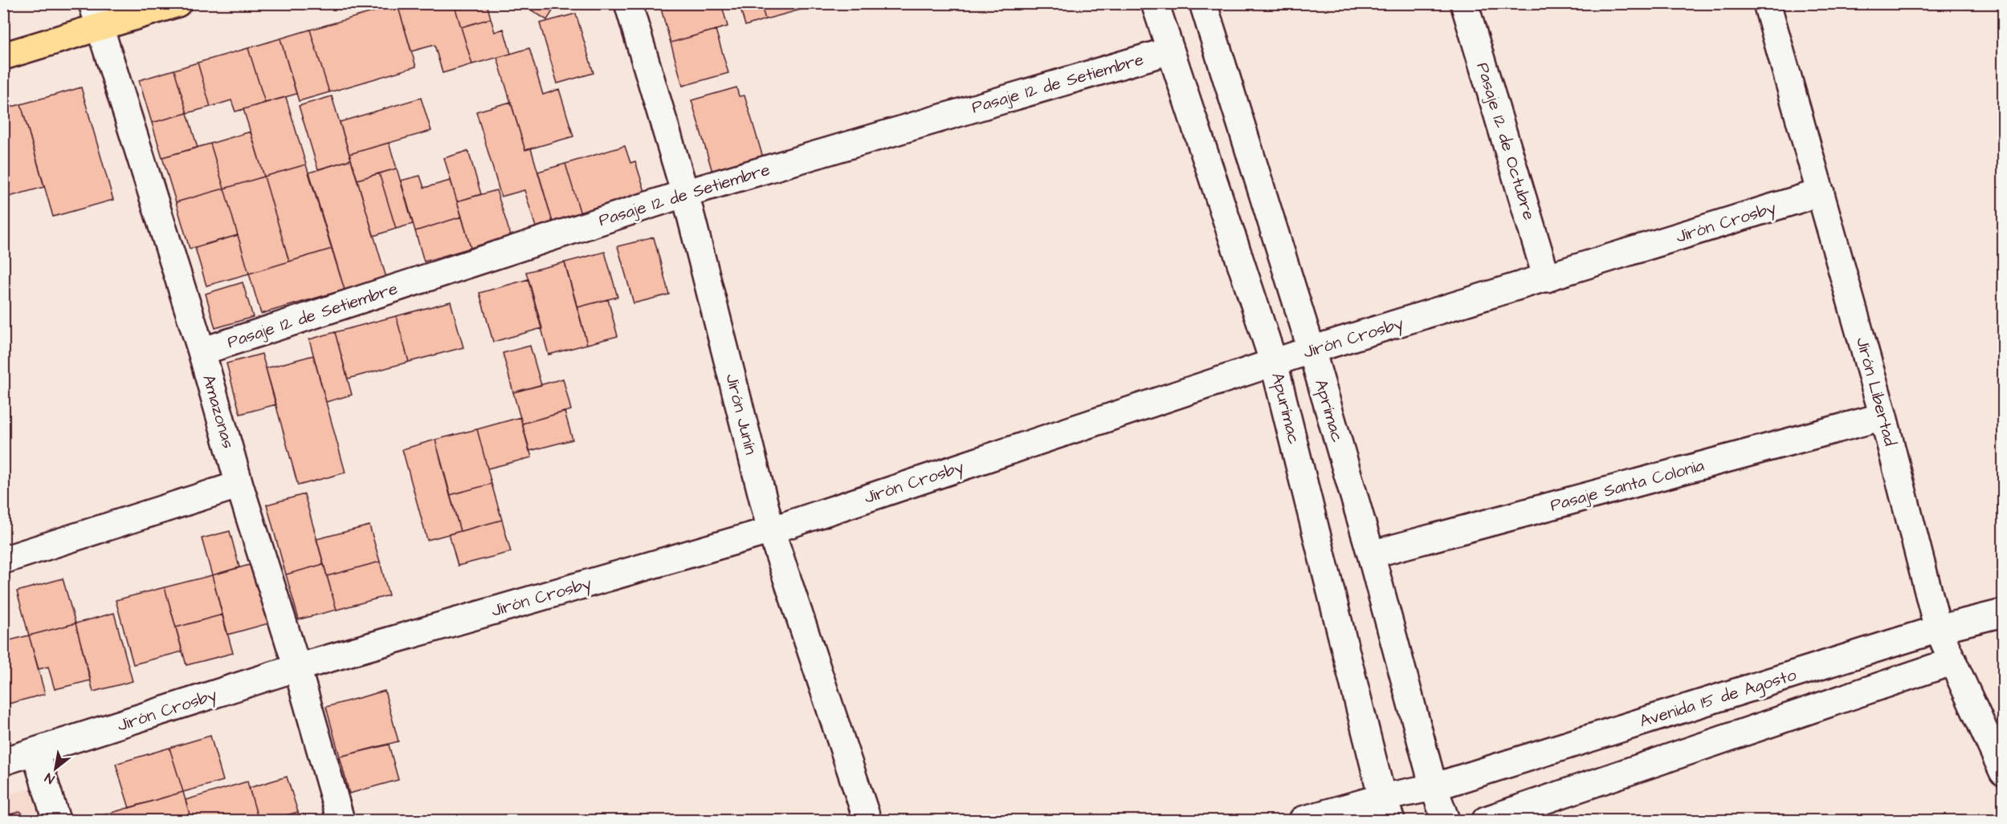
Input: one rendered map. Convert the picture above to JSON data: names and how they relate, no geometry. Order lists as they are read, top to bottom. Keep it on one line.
{"streets":{"street":["Pasaje 12 de Setiembre","Pasaje 12 de Octubre","Jirón Crosby","Jirón Libertad","Apurímac","Aprímac","Amazonas","Jirón Junín","Pasaje Santa Colonia","Avenida 15 de Agosto"]},"crossings":[["Pasaje 12 de Setiembre","Apurímac"],["Pasaje 12 de Setiembre","Amazonas"],["Pasaje 12 de Setiembre","Jirón Junín"],["Pasaje 12 de Octubre","Jirón Crosby"],["Jirón Crosby","Jirón Libertad"],["Jirón Crosby","Apurímac"],["Jirón Crosby","Aprímac"],["Jirón Crosby","Amazonas"],["Jirón Crosby","Jirón Junín"],["Jirón Libertad","Pasaje Santa Colonia"],["Jirón Libertad","Avenida 15 de Agosto"],["Apurímac","Avenida 15 de Agosto"],["Aprímac","Pasaje Santa Colonia"],["Aprímac","Avenida 15 de Agosto"]],"north":"bottom left"}
